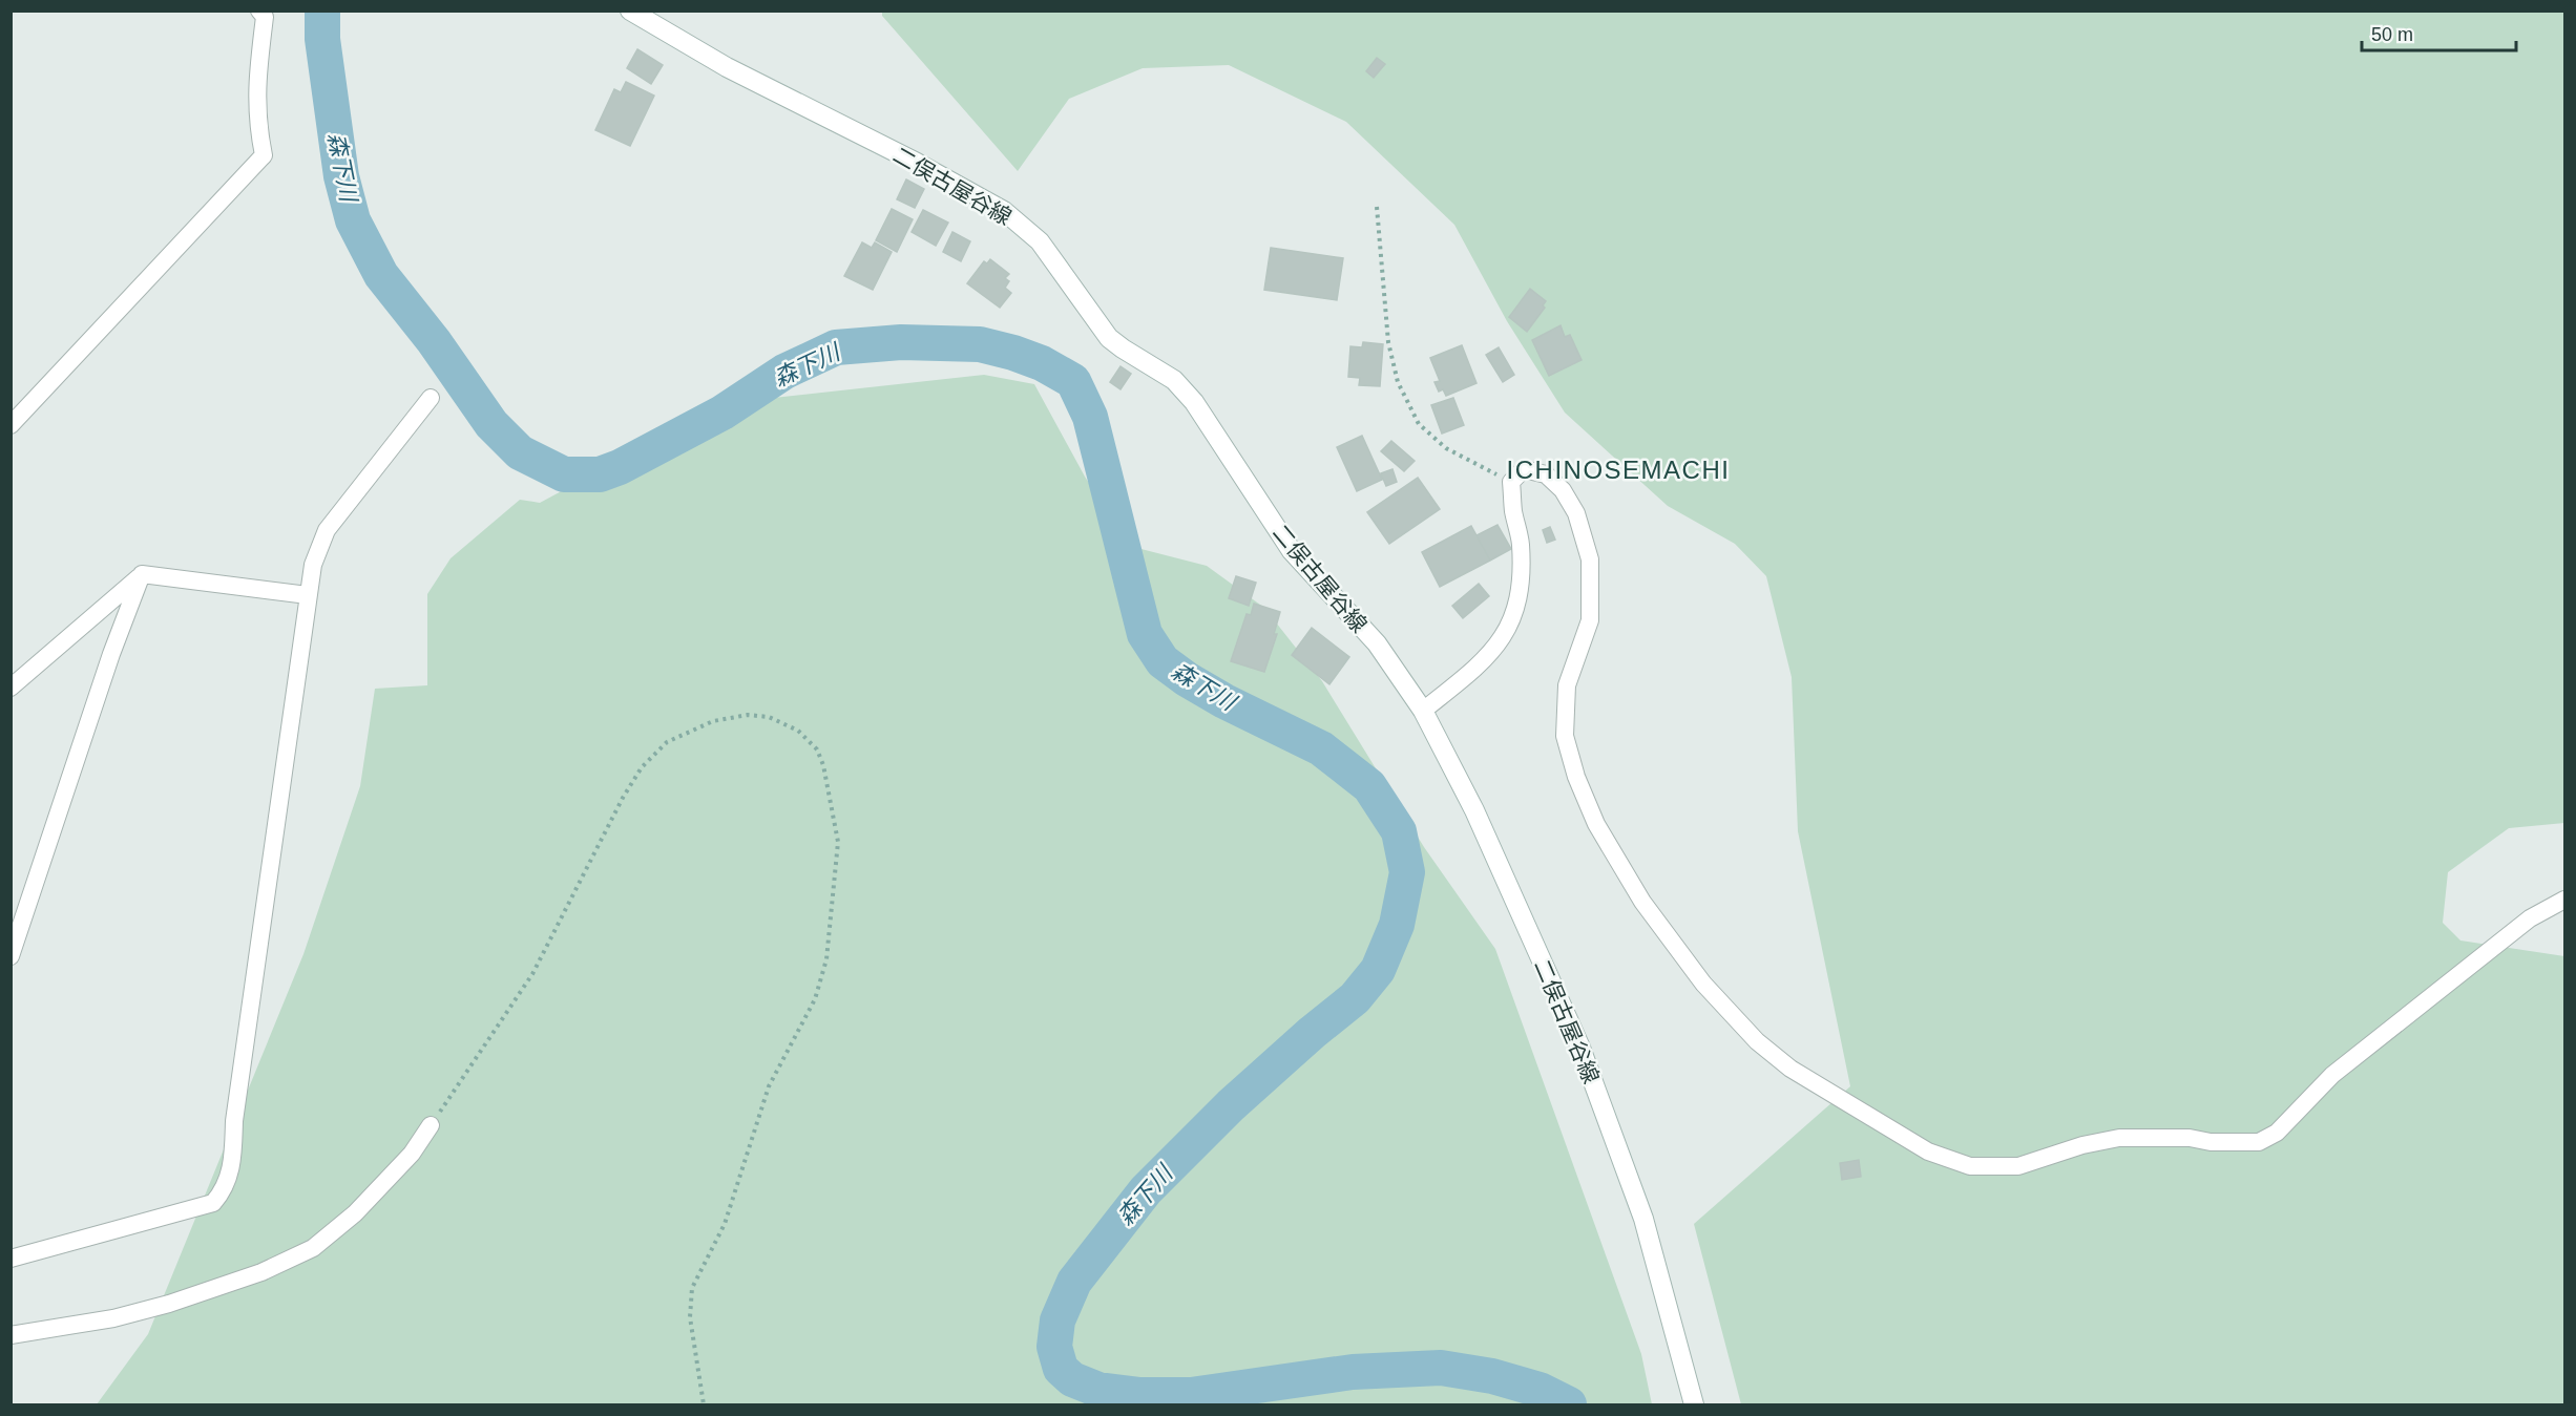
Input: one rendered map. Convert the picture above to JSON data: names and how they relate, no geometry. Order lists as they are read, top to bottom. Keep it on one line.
{"streets":{"main road":["二俣古屋谷線"]},"districts":["ICHINOSEMACHI"],"water":["森下川"],"scale_bar":"50 m"}
